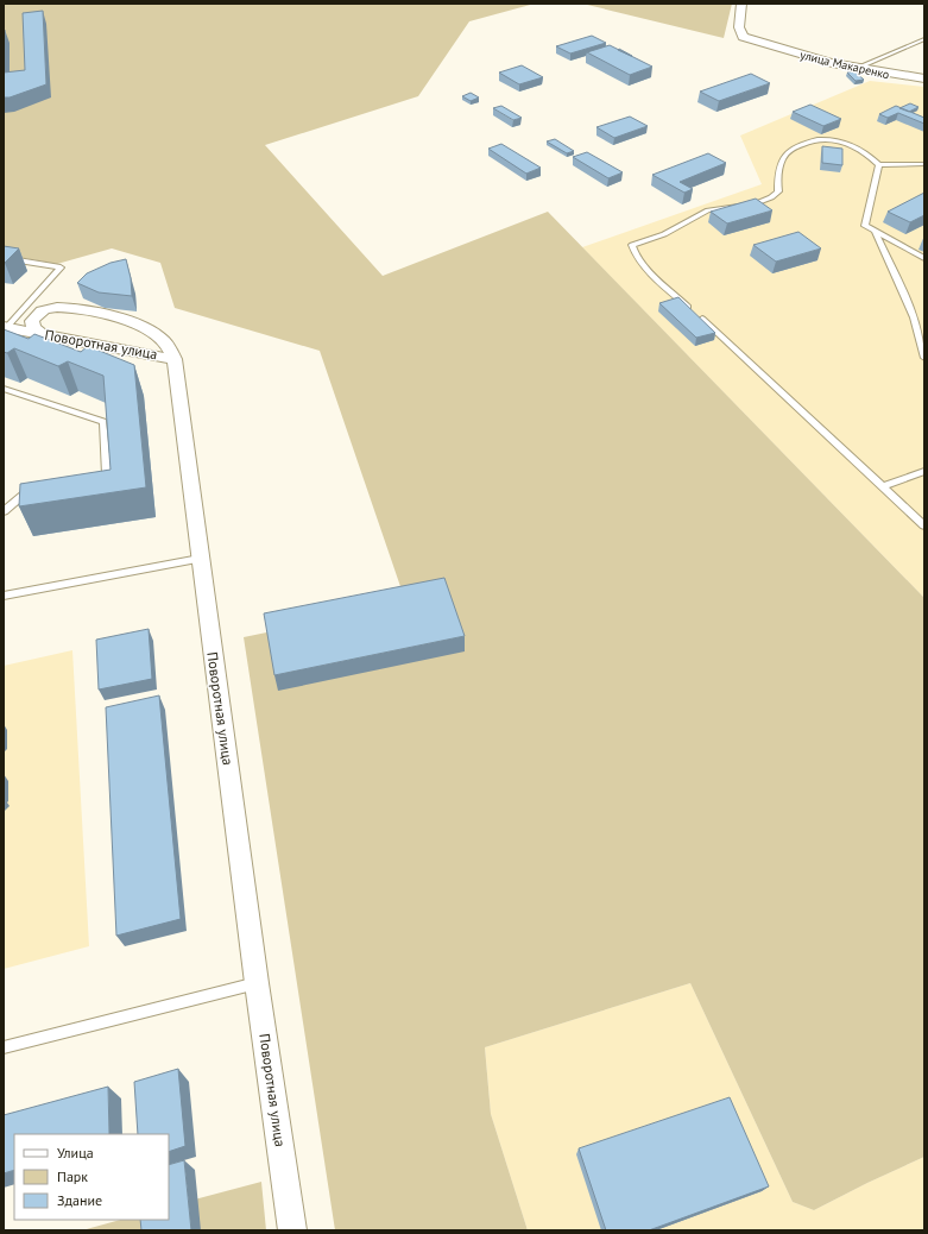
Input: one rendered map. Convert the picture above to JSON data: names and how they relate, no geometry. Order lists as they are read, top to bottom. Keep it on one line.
{"streets":{"street":["улица Макаренко","Поворотная улица"]},"legend":["Улица","Парк","Здание"]}
